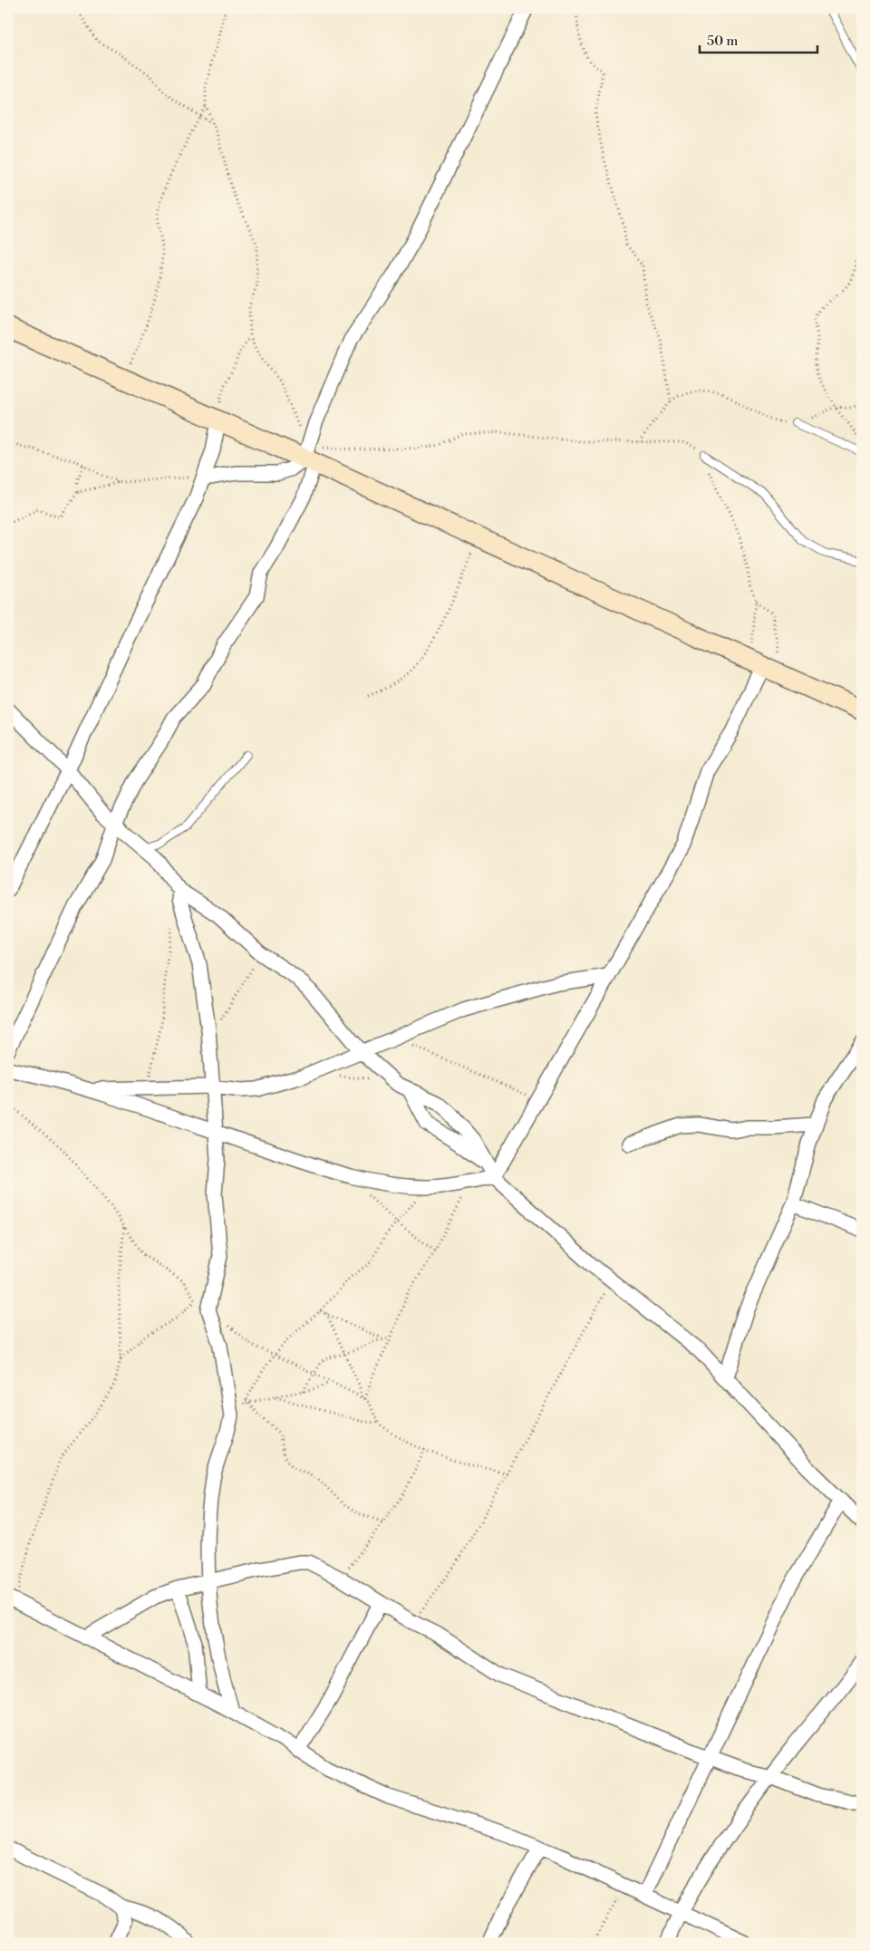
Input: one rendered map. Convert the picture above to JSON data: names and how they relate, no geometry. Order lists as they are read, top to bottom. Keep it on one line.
{"scale_bar":"50 m"}
